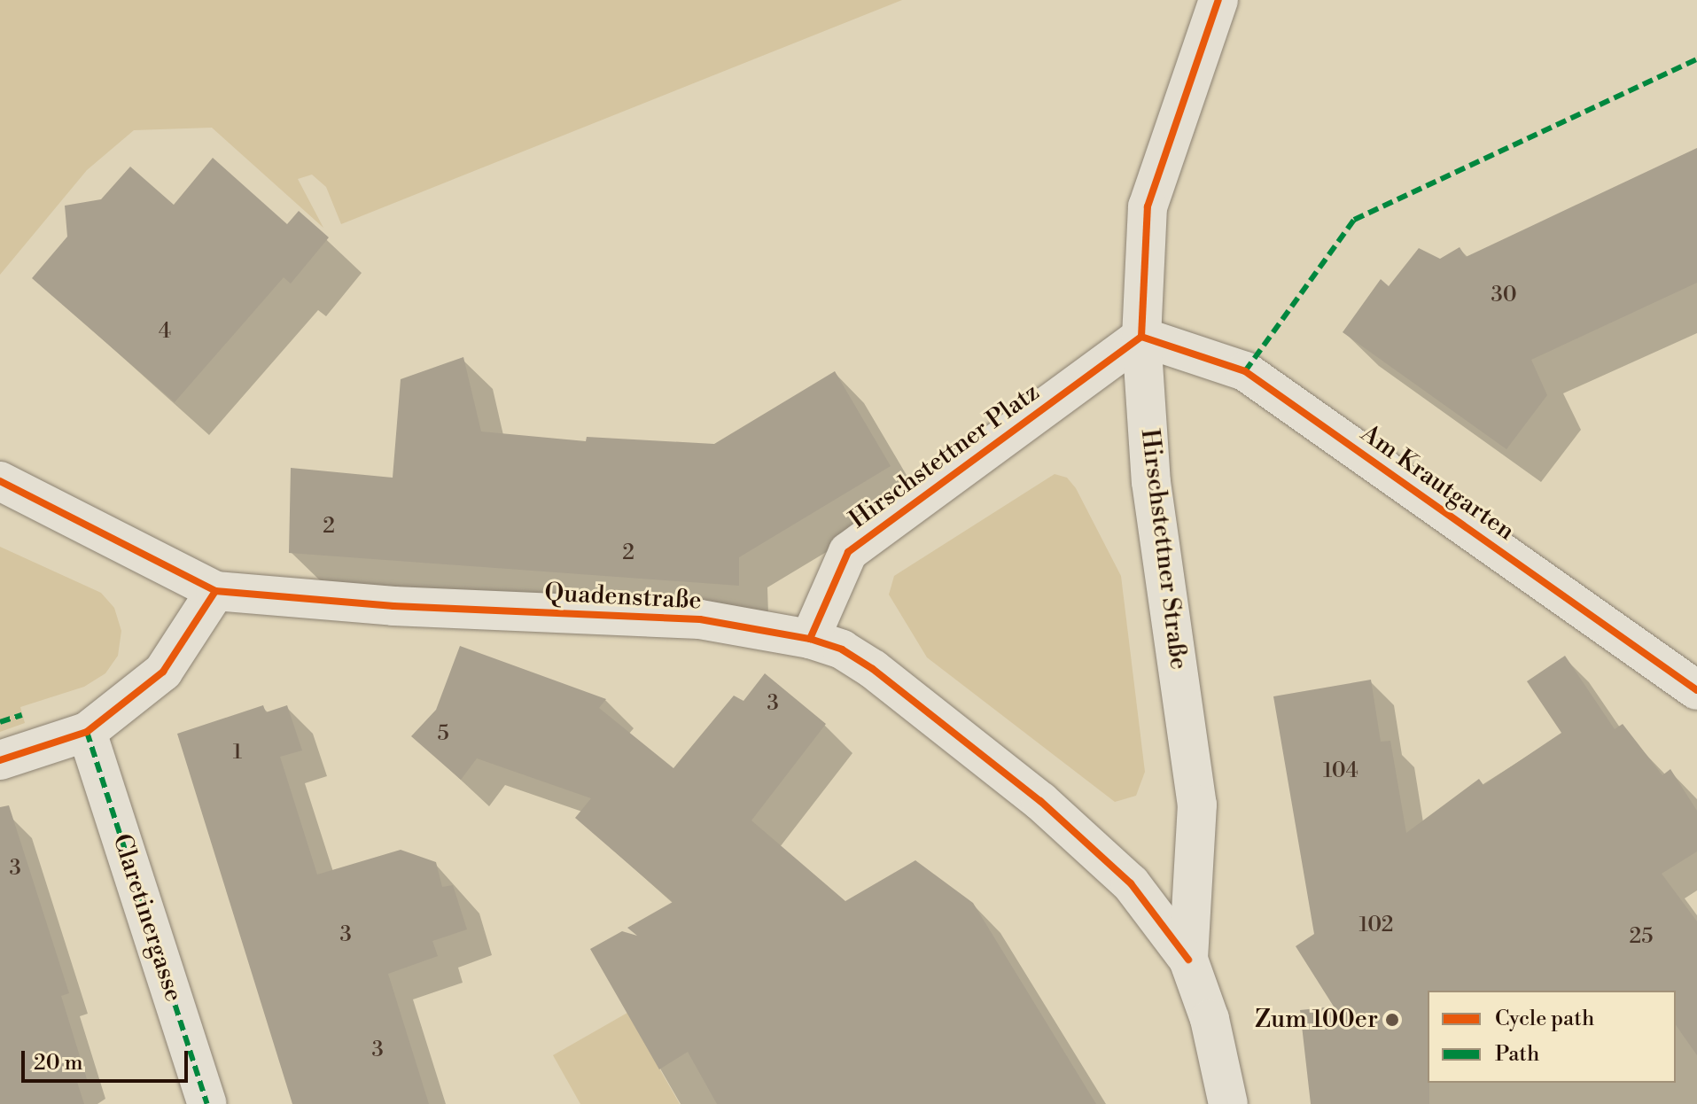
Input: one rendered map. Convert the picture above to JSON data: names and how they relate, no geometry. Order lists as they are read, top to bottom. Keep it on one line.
{"streets":{"street":["Hirschstettner Platz","Am Krautgarten","Hirschstettner Straße","Quadenstraße","Claretinergasse"]},"crossings":[["Hirschstettner Platz","Am Krautgarten"],["Hirschstettner Platz","Hirschstettner Straße"],["Hirschstettner Platz","Quadenstraße"],["Am Krautgarten","Hirschstettner Straße"],["Hirschstettner Straße","Quadenstraße"]],"places":["Zum 100er"],"house_numbers":["30","4","2","2","3","5","1","104","3","102","3","25","3"],"legend":["Cycle path","Path"],"scale_bar":"20 m"}
